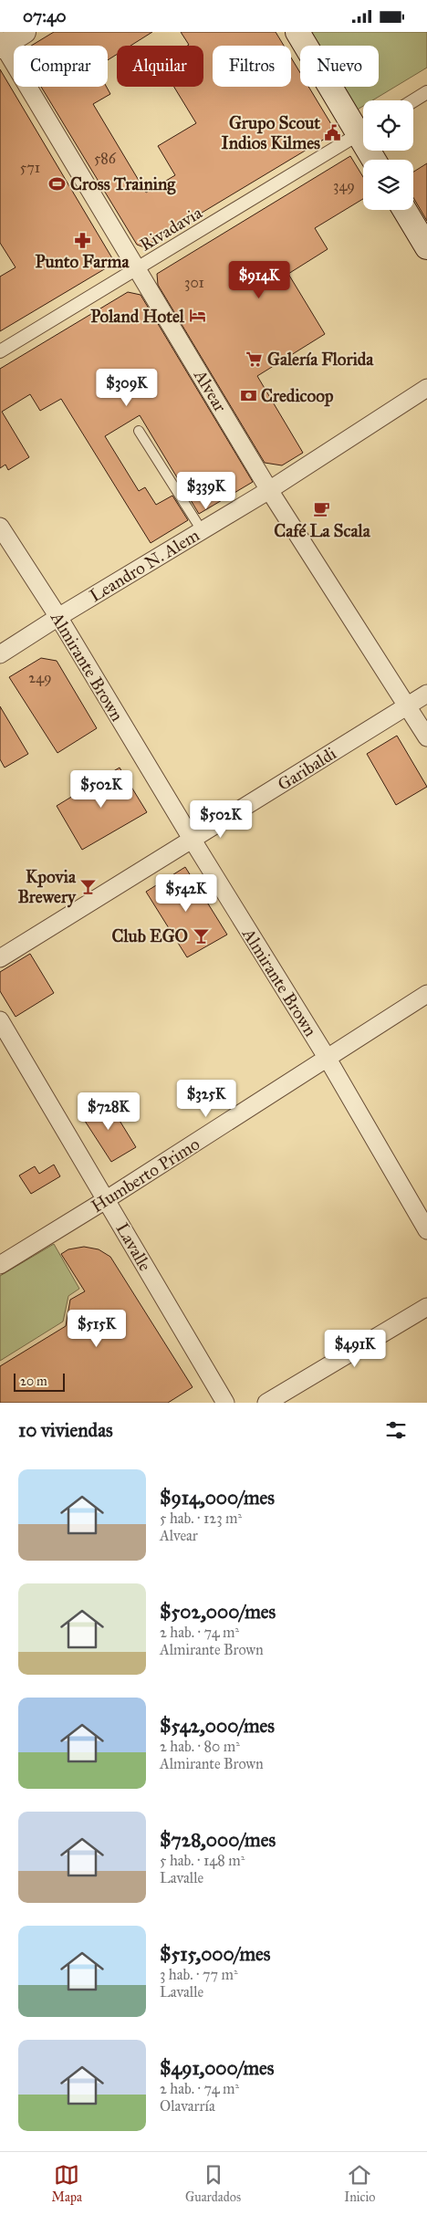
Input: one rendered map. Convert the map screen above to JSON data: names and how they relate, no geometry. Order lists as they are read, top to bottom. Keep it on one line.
{"streets":{"street":["Rivadavia","Alvear","Leandro N. Alem","Almirante Brown","Garibaldi","Humberto Primo","Lavalle"]},"crossings":[["Rivadavia","Alvear"],["Alvear","Leandro N. Alem"],["Alvear","Garibaldi"],["Leandro N. Alem","Almirante Brown"],["Almirante Brown","Garibaldi"],["Almirante Brown","Humberto Primo"],["Humberto Primo","Lavalle"]],"places":{"public building":["Grupo Scout Indios Kilmes"],"sports":["Cross Training"],"pharmacy":["Punto Farma"],"hotel":["Poland Hotel"],"supermarket":["Galería Florida"],"bank":["Credicoop"],"cafe":["Café La Scala"],"bar":["Kpovia Brewery","Club EGO"]},"house_numbers":["586","571","349","301","249"],"scale_bar":"20 m","page":{"status":"07:40","chip":["Comprar","Alquilar","Filtros","Nuevo"],"price":["$914K","$309K","$339K","$502K","$502K","$542K","$325K","$728K","$515K","$491K"],"scale":"20 m","heading":"10 viviendas","list":[{"name":"$914,000/mes","note":"5 hab. · 123 m² · Alvear"},{"name":"$502,000/mes","note":"2 hab. · 74 m² · Almirante Brown"},{"name":"$542,000/mes","note":"2 hab. · 80 m² · Almirante Brown"},{"name":"$728,000/mes","note":"5 hab. · 148 m² · Lavalle"},{"name":"$515,000/mes","note":"3 hab. · 77 m² · Lavalle"},{"name":"$491,000/mes","note":"2 hab. · 74 m² · Olavarría"}],"tabs":["Mapa","Guardados","Inicio"]}}
